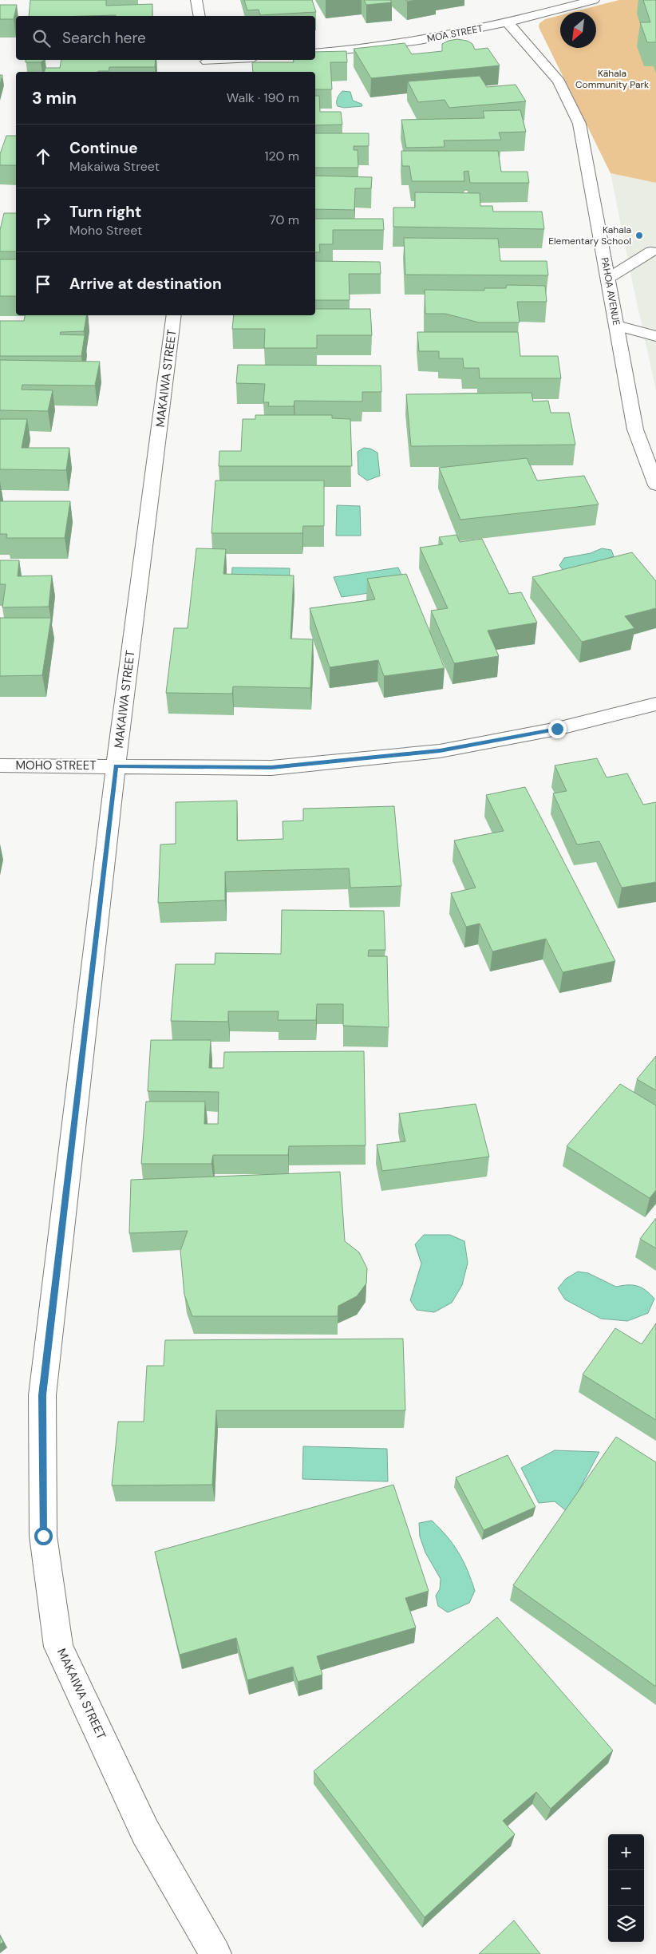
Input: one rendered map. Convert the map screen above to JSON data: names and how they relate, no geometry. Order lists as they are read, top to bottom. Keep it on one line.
{"streets":{"street":["MOA STREET","PAHOA AVENUE","MAKAIWA STREET","MOHO STREET"]},"crossings":[["MOA STREET","PAHOA AVENUE"],["MAKAIWA STREET","MOHO STREET"]],"parks":["Kāhala Community Park"],"places":["Kahala Elementary School"],"north":"bottom left","page":{"search":"Search here","heading":["3 min","Walk · 190 m"],"list":[["Continue","Makaiwa Street","120 m"],["Turn right","Moho Street","70 m"],"Arrive at destination"],"map_buttons":["+","−"]}}
